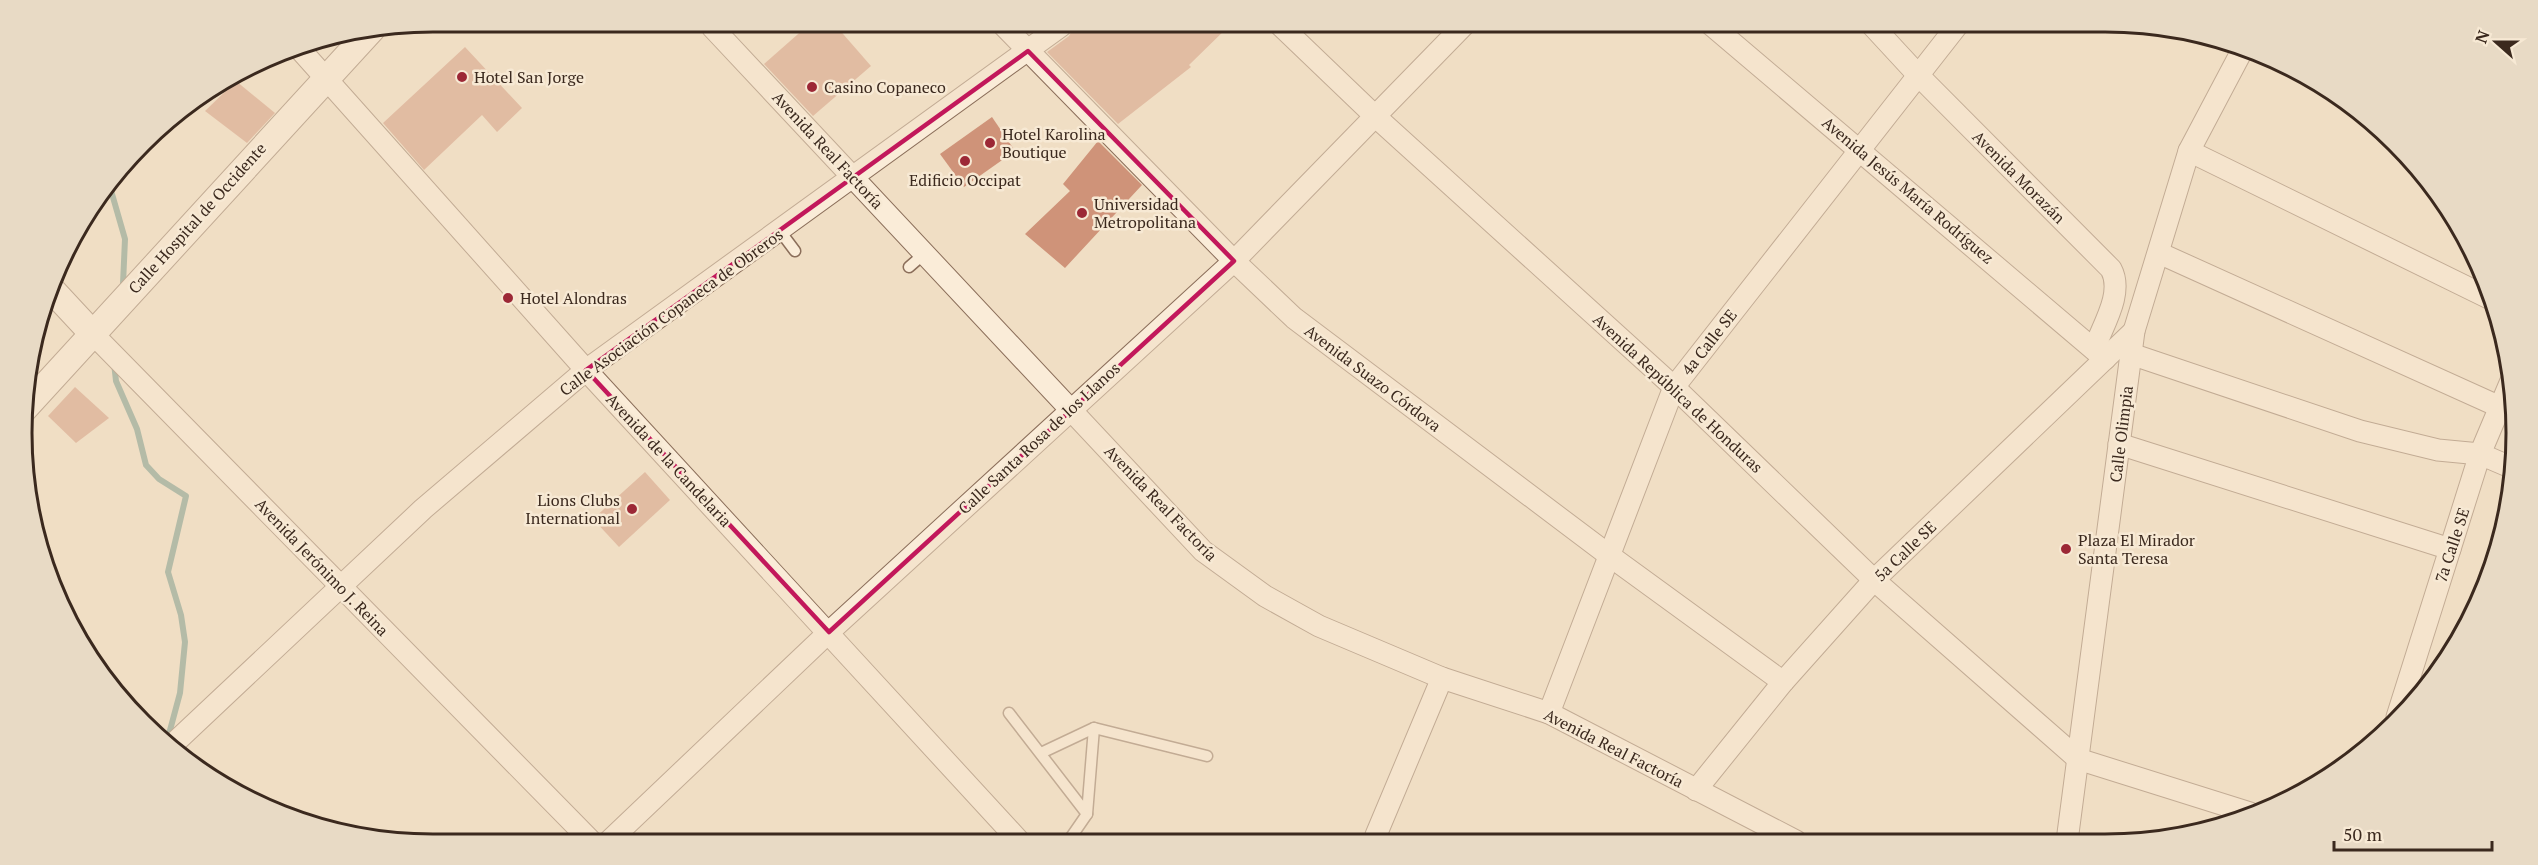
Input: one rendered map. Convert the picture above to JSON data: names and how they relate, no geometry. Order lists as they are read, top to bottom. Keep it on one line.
{"streets":{"street":["Avenida Real Factoría","Avenida Morazán","Avenida Jesús María Rodríguez","Calle Hospital de Occidente","Calle Asociación Copaneca de Obreros","4a Calle SE","Avenida Suazo Córdova","Avenida República de Honduras","Calle Olimpia","Calle Santa Rosa de los Llanos","Avenida de la Candelaria","7a Calle SE","5a Calle SE","Avenida Jerónimo J. Reina"]},"crossings":[["Avenida Real Factoría","Calle Asociación Copaneca de Obreros"],["Avenida Real Factoría","4a Calle SE"],["Avenida Real Factoría","Calle Santa Rosa de los Llanos"],["Avenida Real Factoría","5a Calle SE"],["Avenida Morazán","Avenida Jesús María Rodríguez"],["Avenida Morazán","4a Calle SE"],["Avenida Morazán","5a Calle SE"],["Avenida Jesús María Rodríguez","4a Calle SE"],["Avenida Jesús María Rodríguez","5a Calle SE"],["Calle Hospital de Occidente","Avenida de la Candelaria"],["Calle Hospital de Occidente","Avenida Jerónimo J. Reina"],["Calle Asociación Copaneca de Obreros","Avenida Suazo Córdova"],["Calle Asociación Copaneca de Obreros","Avenida de la Candelaria"],["Calle Asociación Copaneca de Obreros","Avenida Jerónimo J. Reina"],["4a Calle SE","Avenida Suazo Córdova"],["4a Calle SE","Avenida República de Honduras"],["Avenida Suazo Córdova","Calle Santa Rosa de los Llanos"],["Avenida Suazo Córdova","5a Calle SE"],["Avenida República de Honduras","Calle Olimpia"],["Avenida República de Honduras","Calle Santa Rosa de los Llanos"],["Avenida República de Honduras","5a Calle SE"],["Calle Olimpia","5a Calle SE"],["Calle Santa Rosa de los Llanos","Avenida de la Candelaria"]],"places":["Hotel San Jorge","Casino Copaneco","Hotel Karolina Boutique","Edificio Occipat","Universidad Metropolitana","Hotel Alondras","Lions Clubs International","Plaza El Mirador Santa Teresa"],"scale_bar":"50 m","north":"left"}
